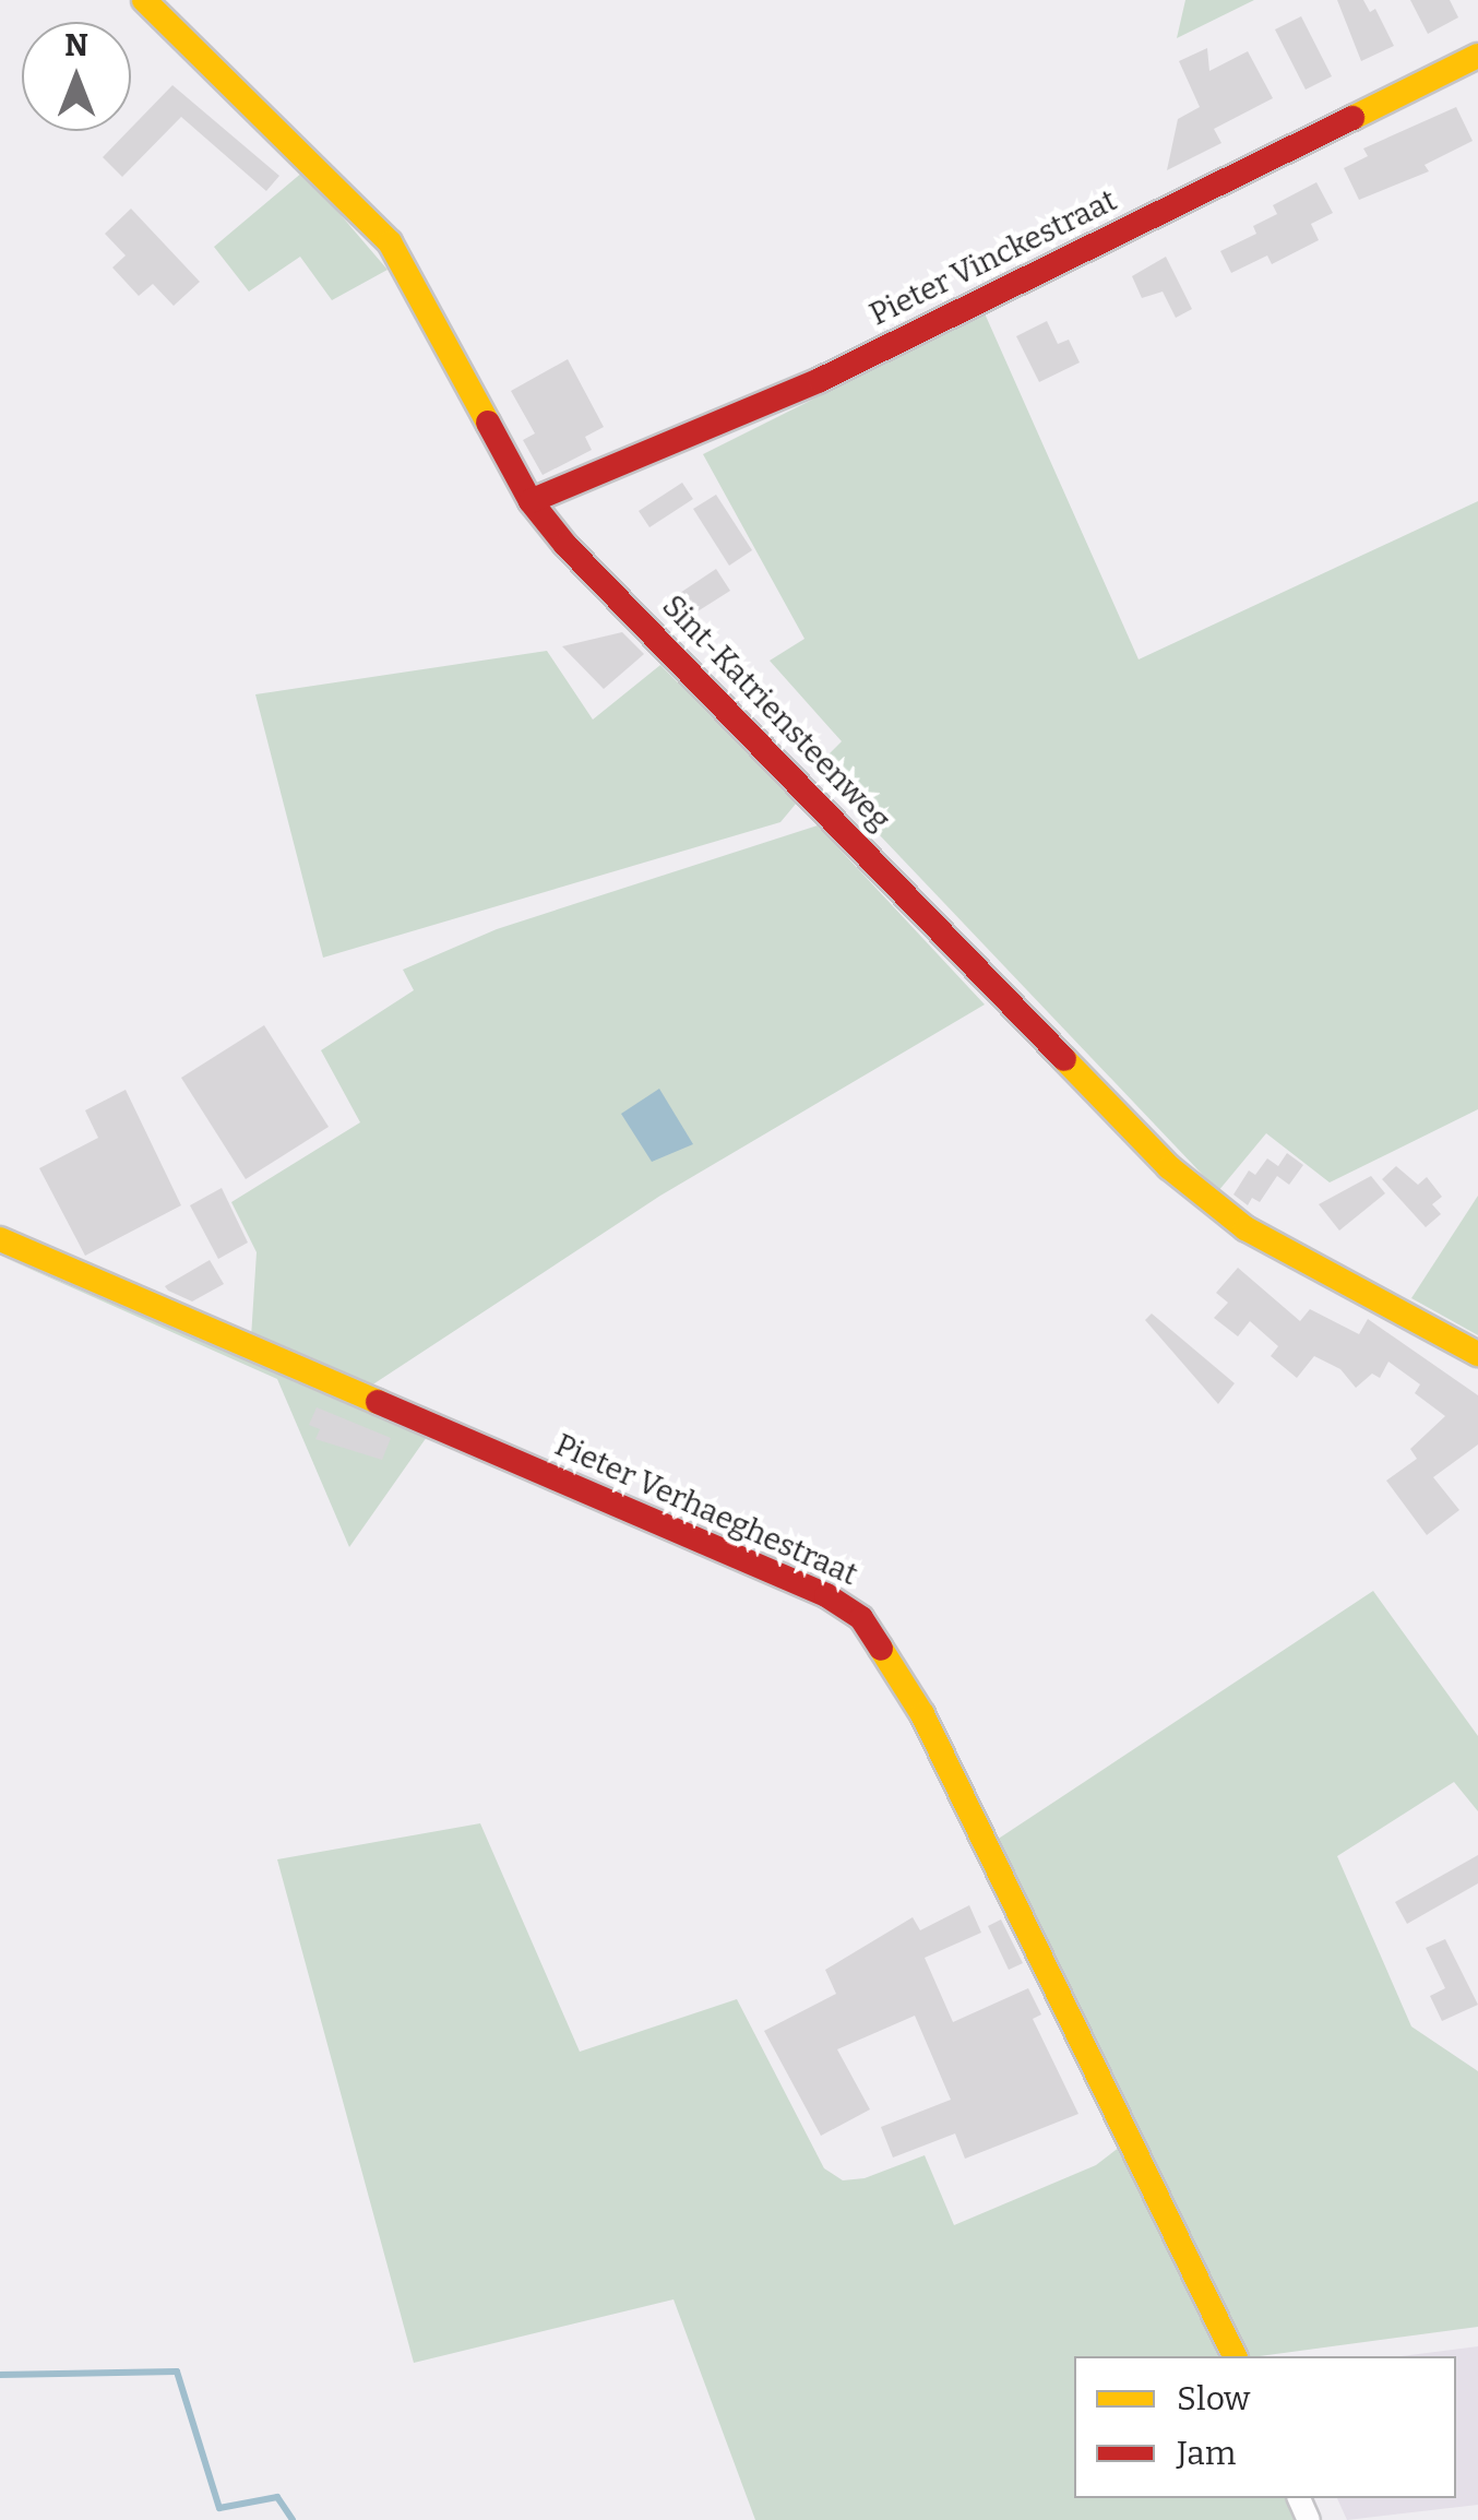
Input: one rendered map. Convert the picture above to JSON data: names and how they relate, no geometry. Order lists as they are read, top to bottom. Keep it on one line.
{"streets":{"street":["Pieter Vinckestraat","Sint-Katriensteenweg","Pieter Verhaeghestraat"]},"crossings":[["Pieter Vinckestraat","Sint-Katriensteenweg"]],"legend":["Slow","Jam"],"north":"top"}
